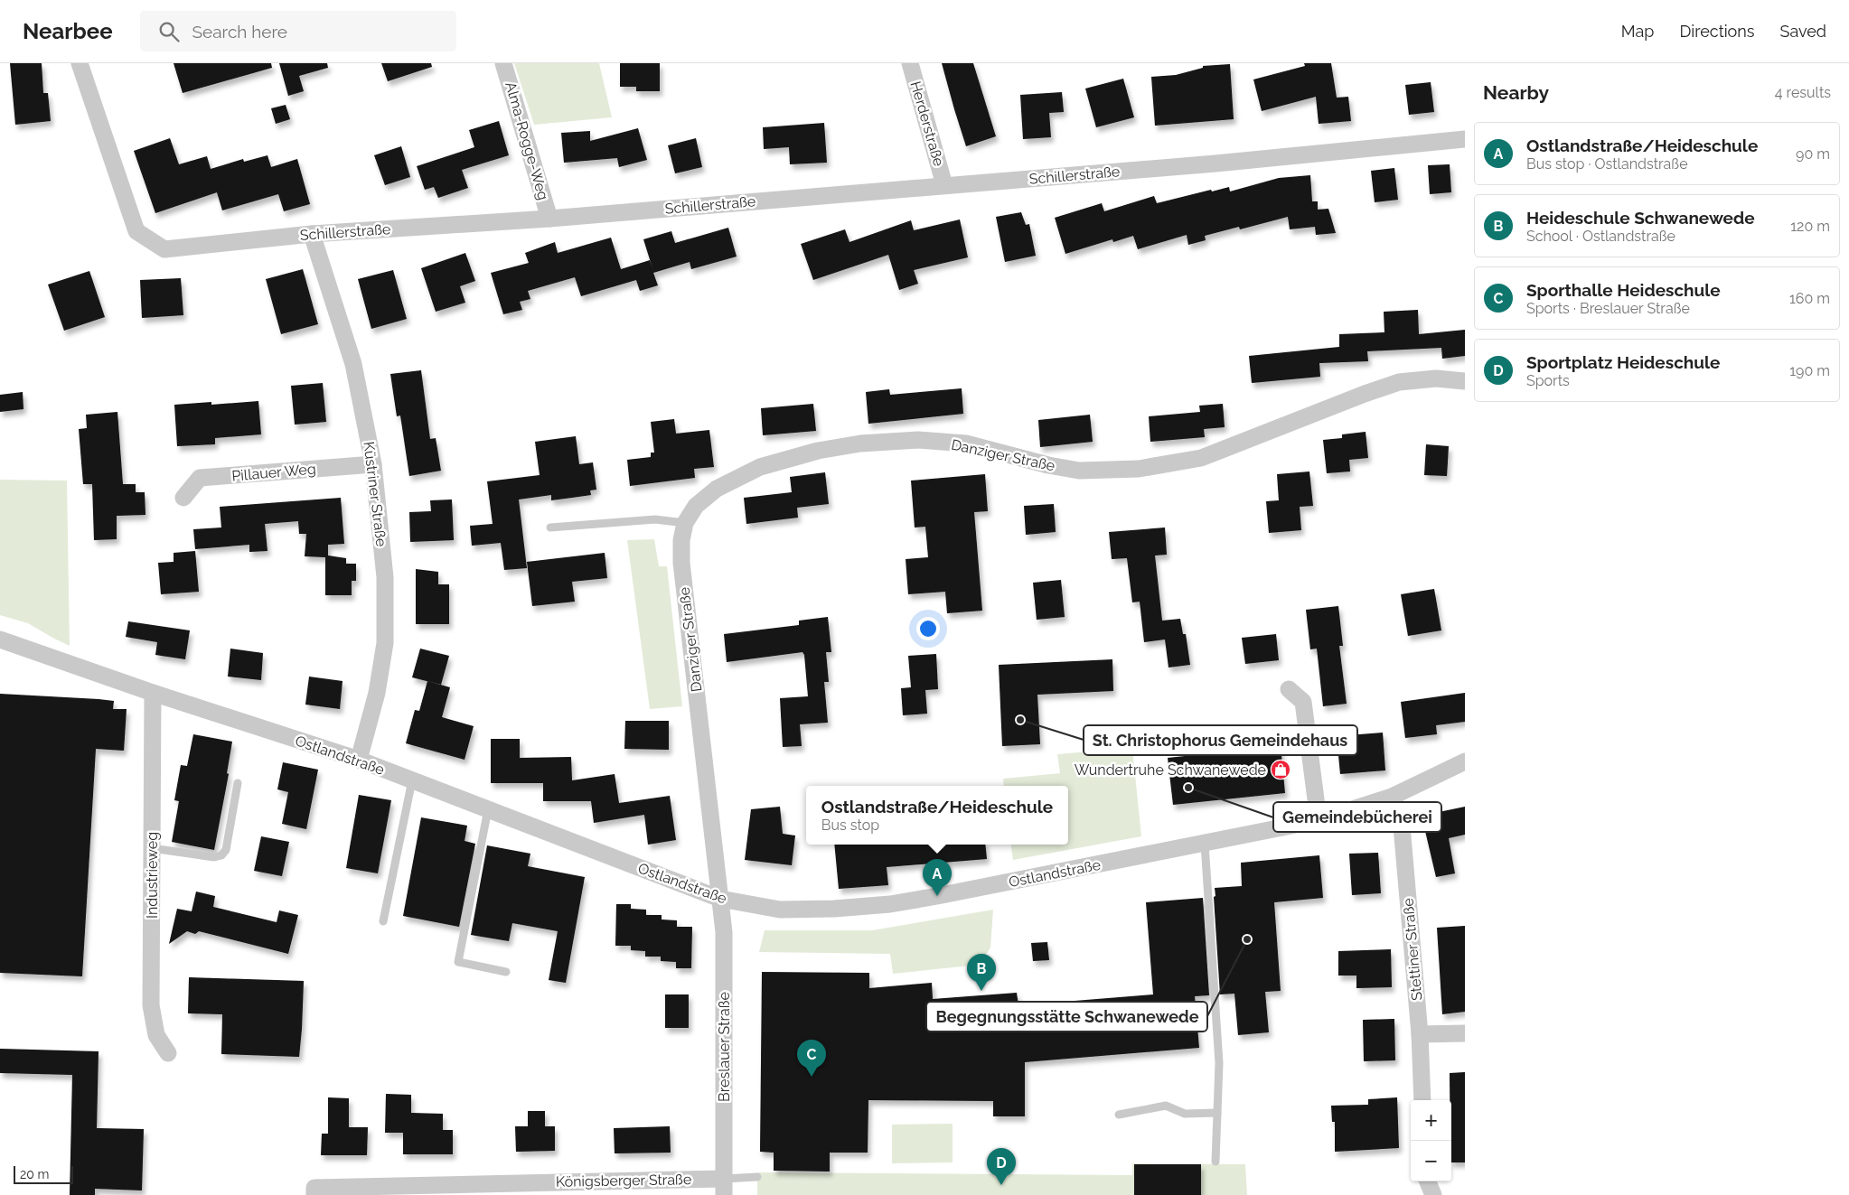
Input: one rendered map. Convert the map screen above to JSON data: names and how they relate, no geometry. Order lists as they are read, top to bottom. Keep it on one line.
{"streets":{"street":["Herderstraße","Alma-Rogge-Weg","Schillerstraße","Danziger Straße","Pillauer Weg","Küstriner Straße","Ostlandstraße","Industrieweg","Stettiner Straße","Breslauer Straße","Königsberger Straße"]},"crossings":[["Herderstraße","Schillerstraße"],["Alma-Rogge-Weg","Schillerstraße"],["Schillerstraße","Küstriner Straße"],["Danziger Straße","Ostlandstraße"],["Danziger Straße","Breslauer Straße"],["Pillauer Weg","Küstriner Straße"],["Küstriner Straße","Ostlandstraße"],["Ostlandstraße","Industrieweg"],["Ostlandstraße","Stettiner Straße"],["Ostlandstraße","Breslauer Straße"],["Breslauer Straße","Königsberger Straße"]],"places":{"other":["St. Christophorus Gemeindehaus","Gemeindebücherei","Begegnungsstätte Schwanewede"],"shop":["Wundertruhe Schwanewede"]},"scale_bar":"20 m","page":{"header":"Nearbee","search":"Search here","nav":["Map","Directions","Saved"],"heading":["Nearby","4 results"],"list":[{"mark":"A","name":"Ostlandstraße/Heideschule","note":"Bus stop · Ostlandstraße","value":"90 m"},{"mark":"B","name":"Heideschule Schwanewede","note":"School · Ostlandstraße","value":"120 m"},{"mark":"C","name":"Sporthalle Heideschule","note":"Sports · Breslauer Straße","value":"160 m"},{"mark":"D","name":"Sportplatz Heideschule","note":"Sports","value":"190 m"}],"popup":["Ostlandstraße/Heideschule","Bus stop"],"pins":["A","B","C","D"],"map_buttons":["+","−"],"scale":"20 m"}}
